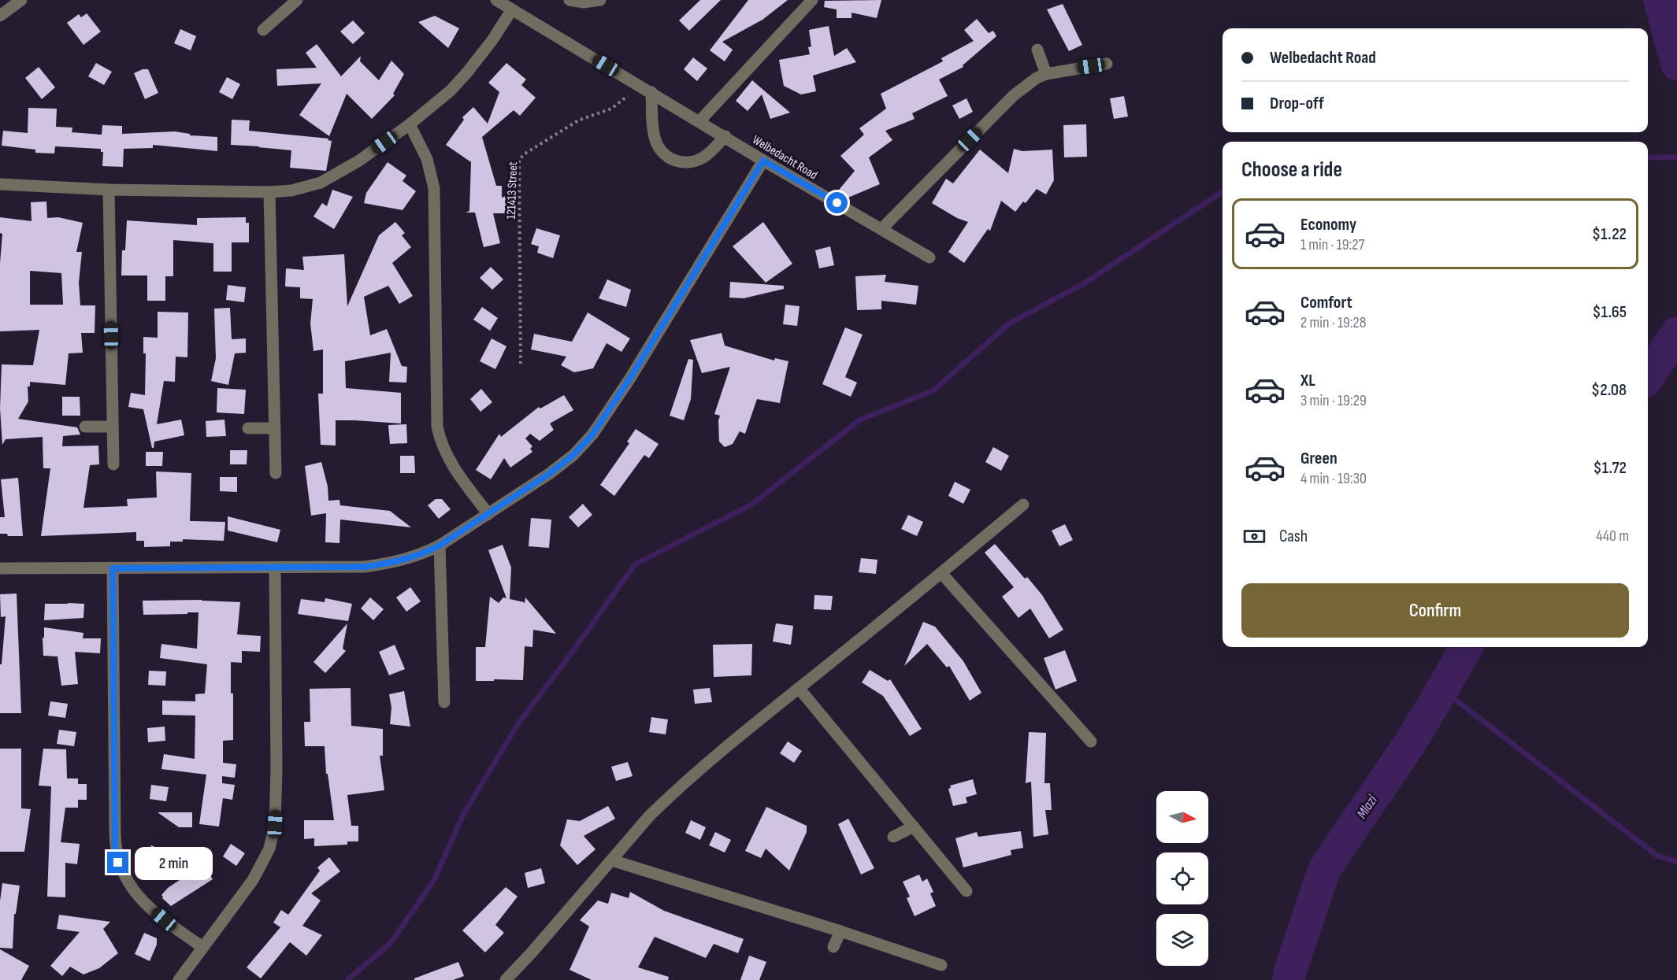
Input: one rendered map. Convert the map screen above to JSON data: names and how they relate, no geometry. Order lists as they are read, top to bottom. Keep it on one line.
{"streets":{"street":["Welbedacht Road"],"path":["121413 Street"]},"crossings":[["Welbedacht Road","121413 Street"]],"water":["Mlazi"],"north":"right","page":{"banner":["Welbedacht Road","Drop-off"],"heading":"Choose a ride","list":[{"name":"Economy","note":"1 min · 19:27","value":"$1.22"},{"name":"Comfort","note":"2 min · 19:28","value":"$1.65"},{"name":"XL","note":"3 min · 19:29","value":"$2.08"},{"name":"Green","note":"4 min · 19:30","value":"$1.72"}],"pay":["Cash","440 m"],"buttons":"Confirm","bubble":"2 min"}}
